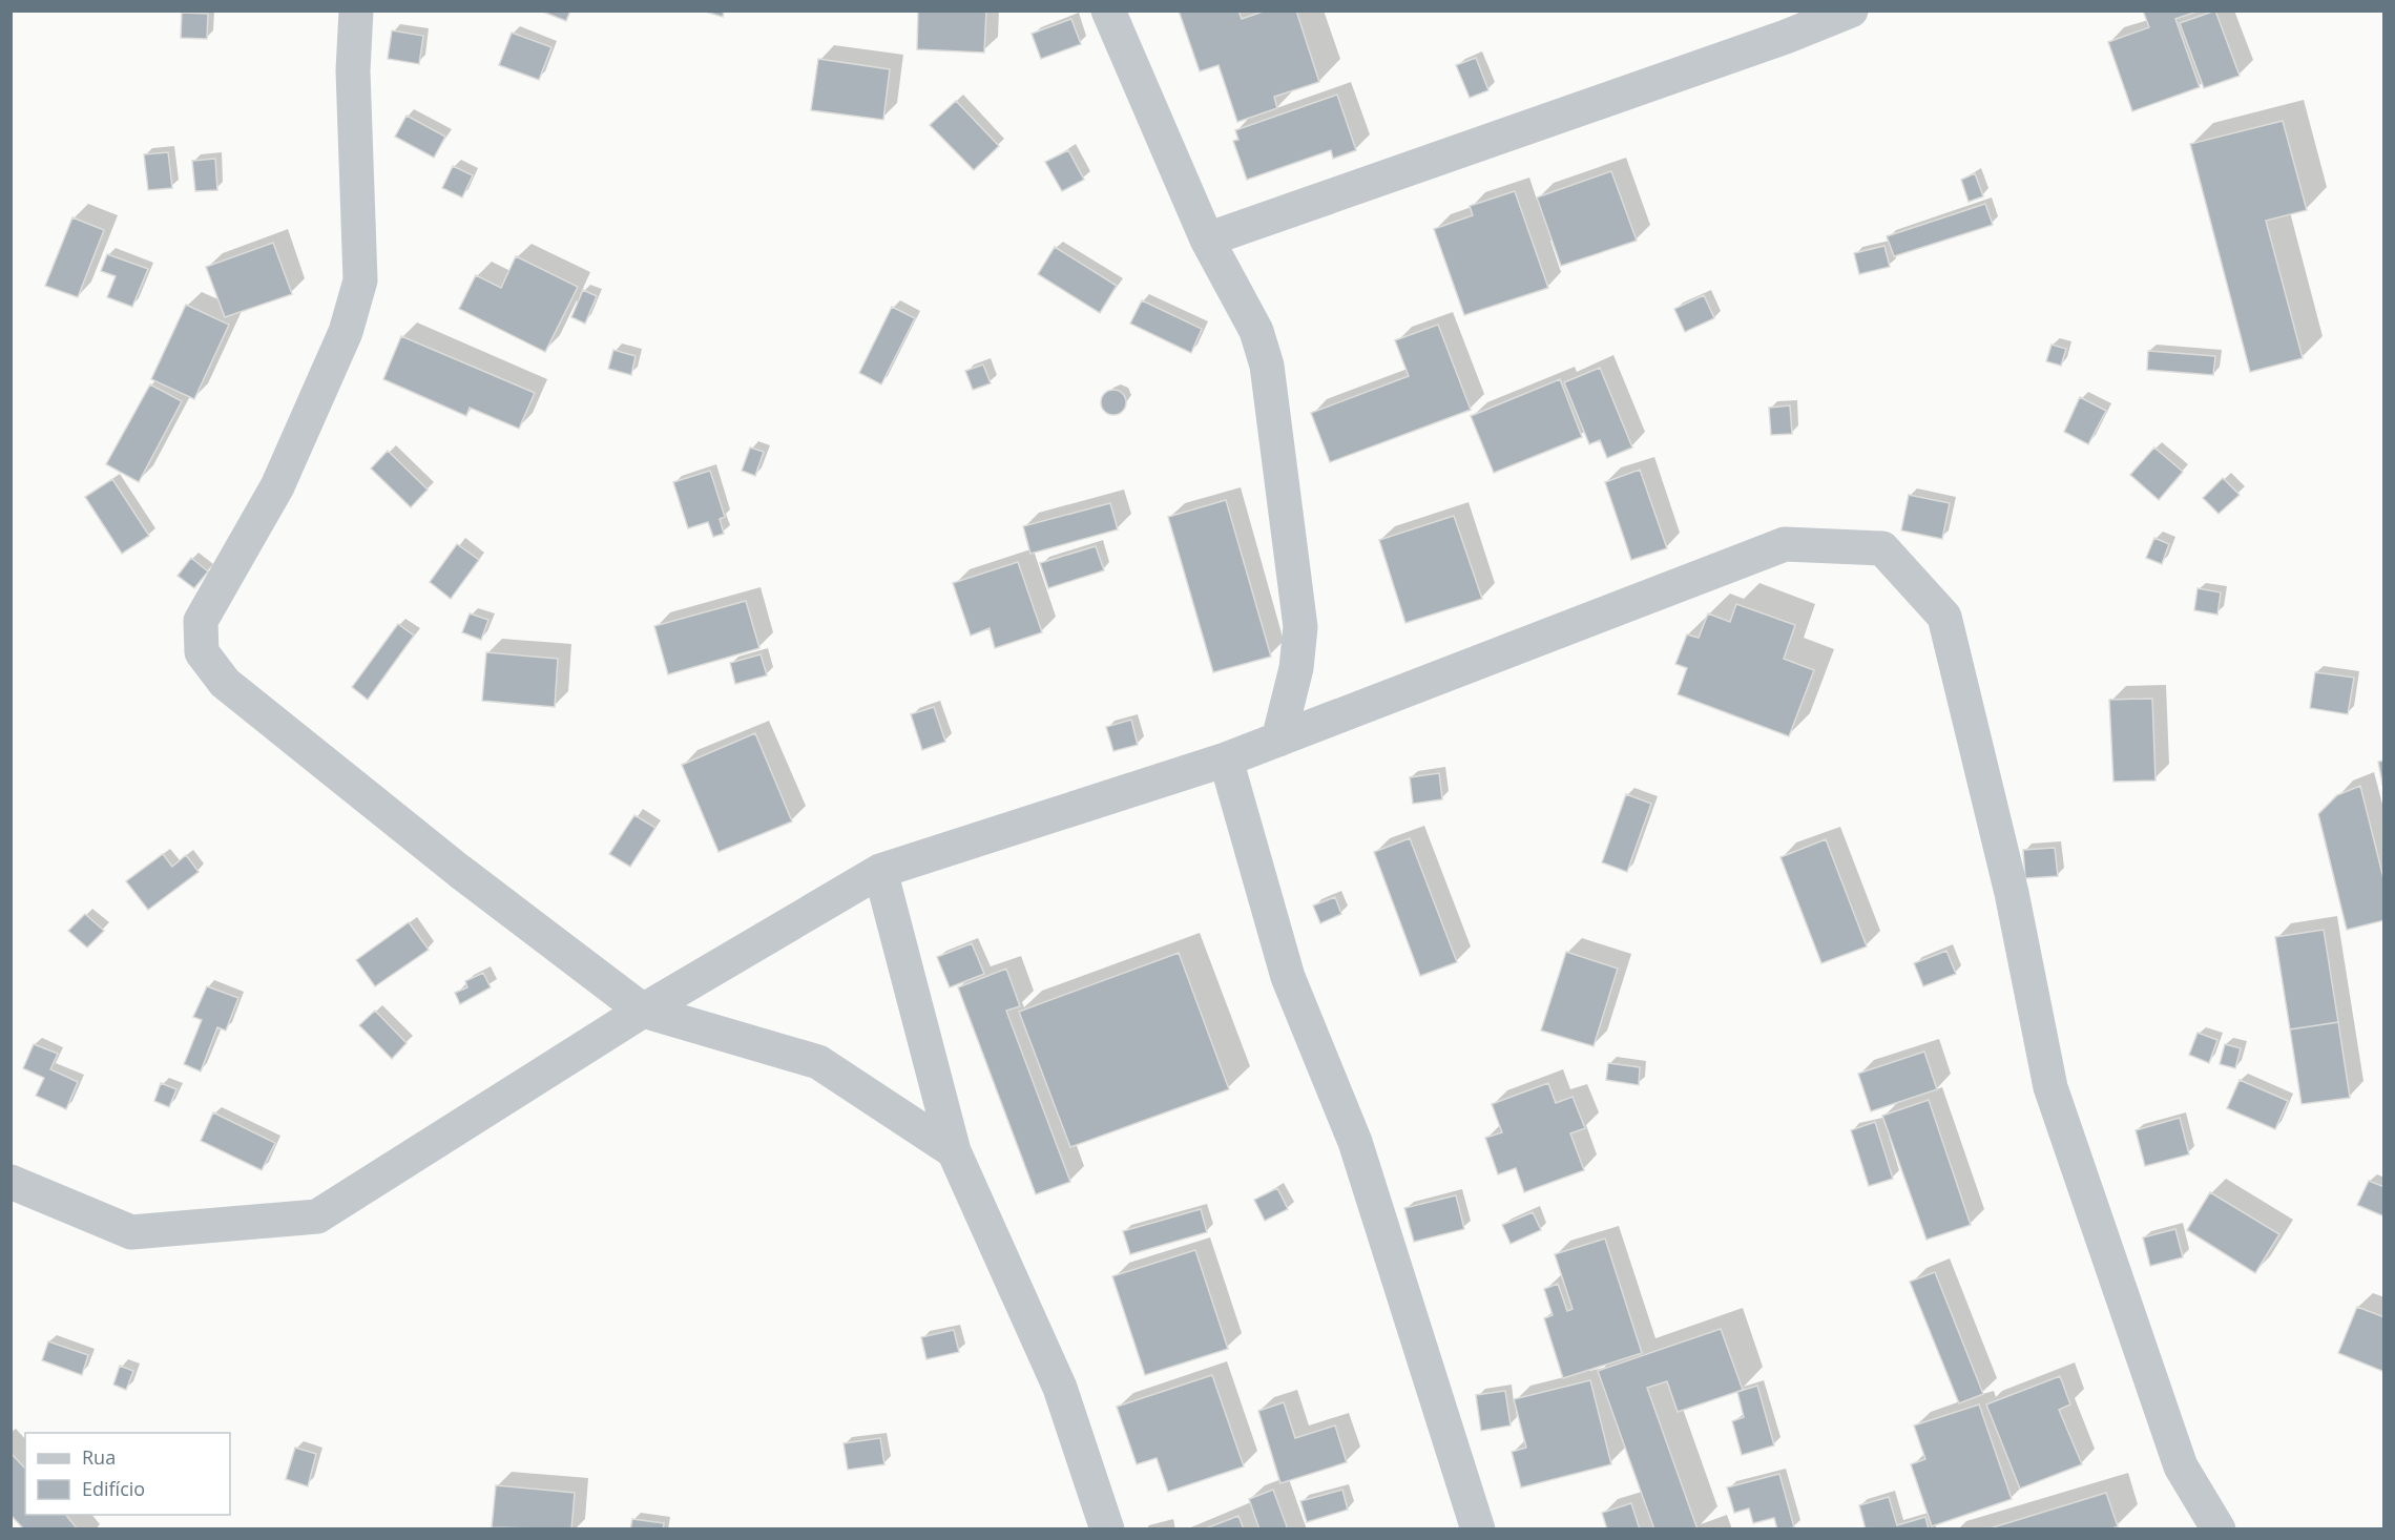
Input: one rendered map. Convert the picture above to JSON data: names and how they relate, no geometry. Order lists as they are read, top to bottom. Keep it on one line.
{"legend":["Rua","Edifício"]}
